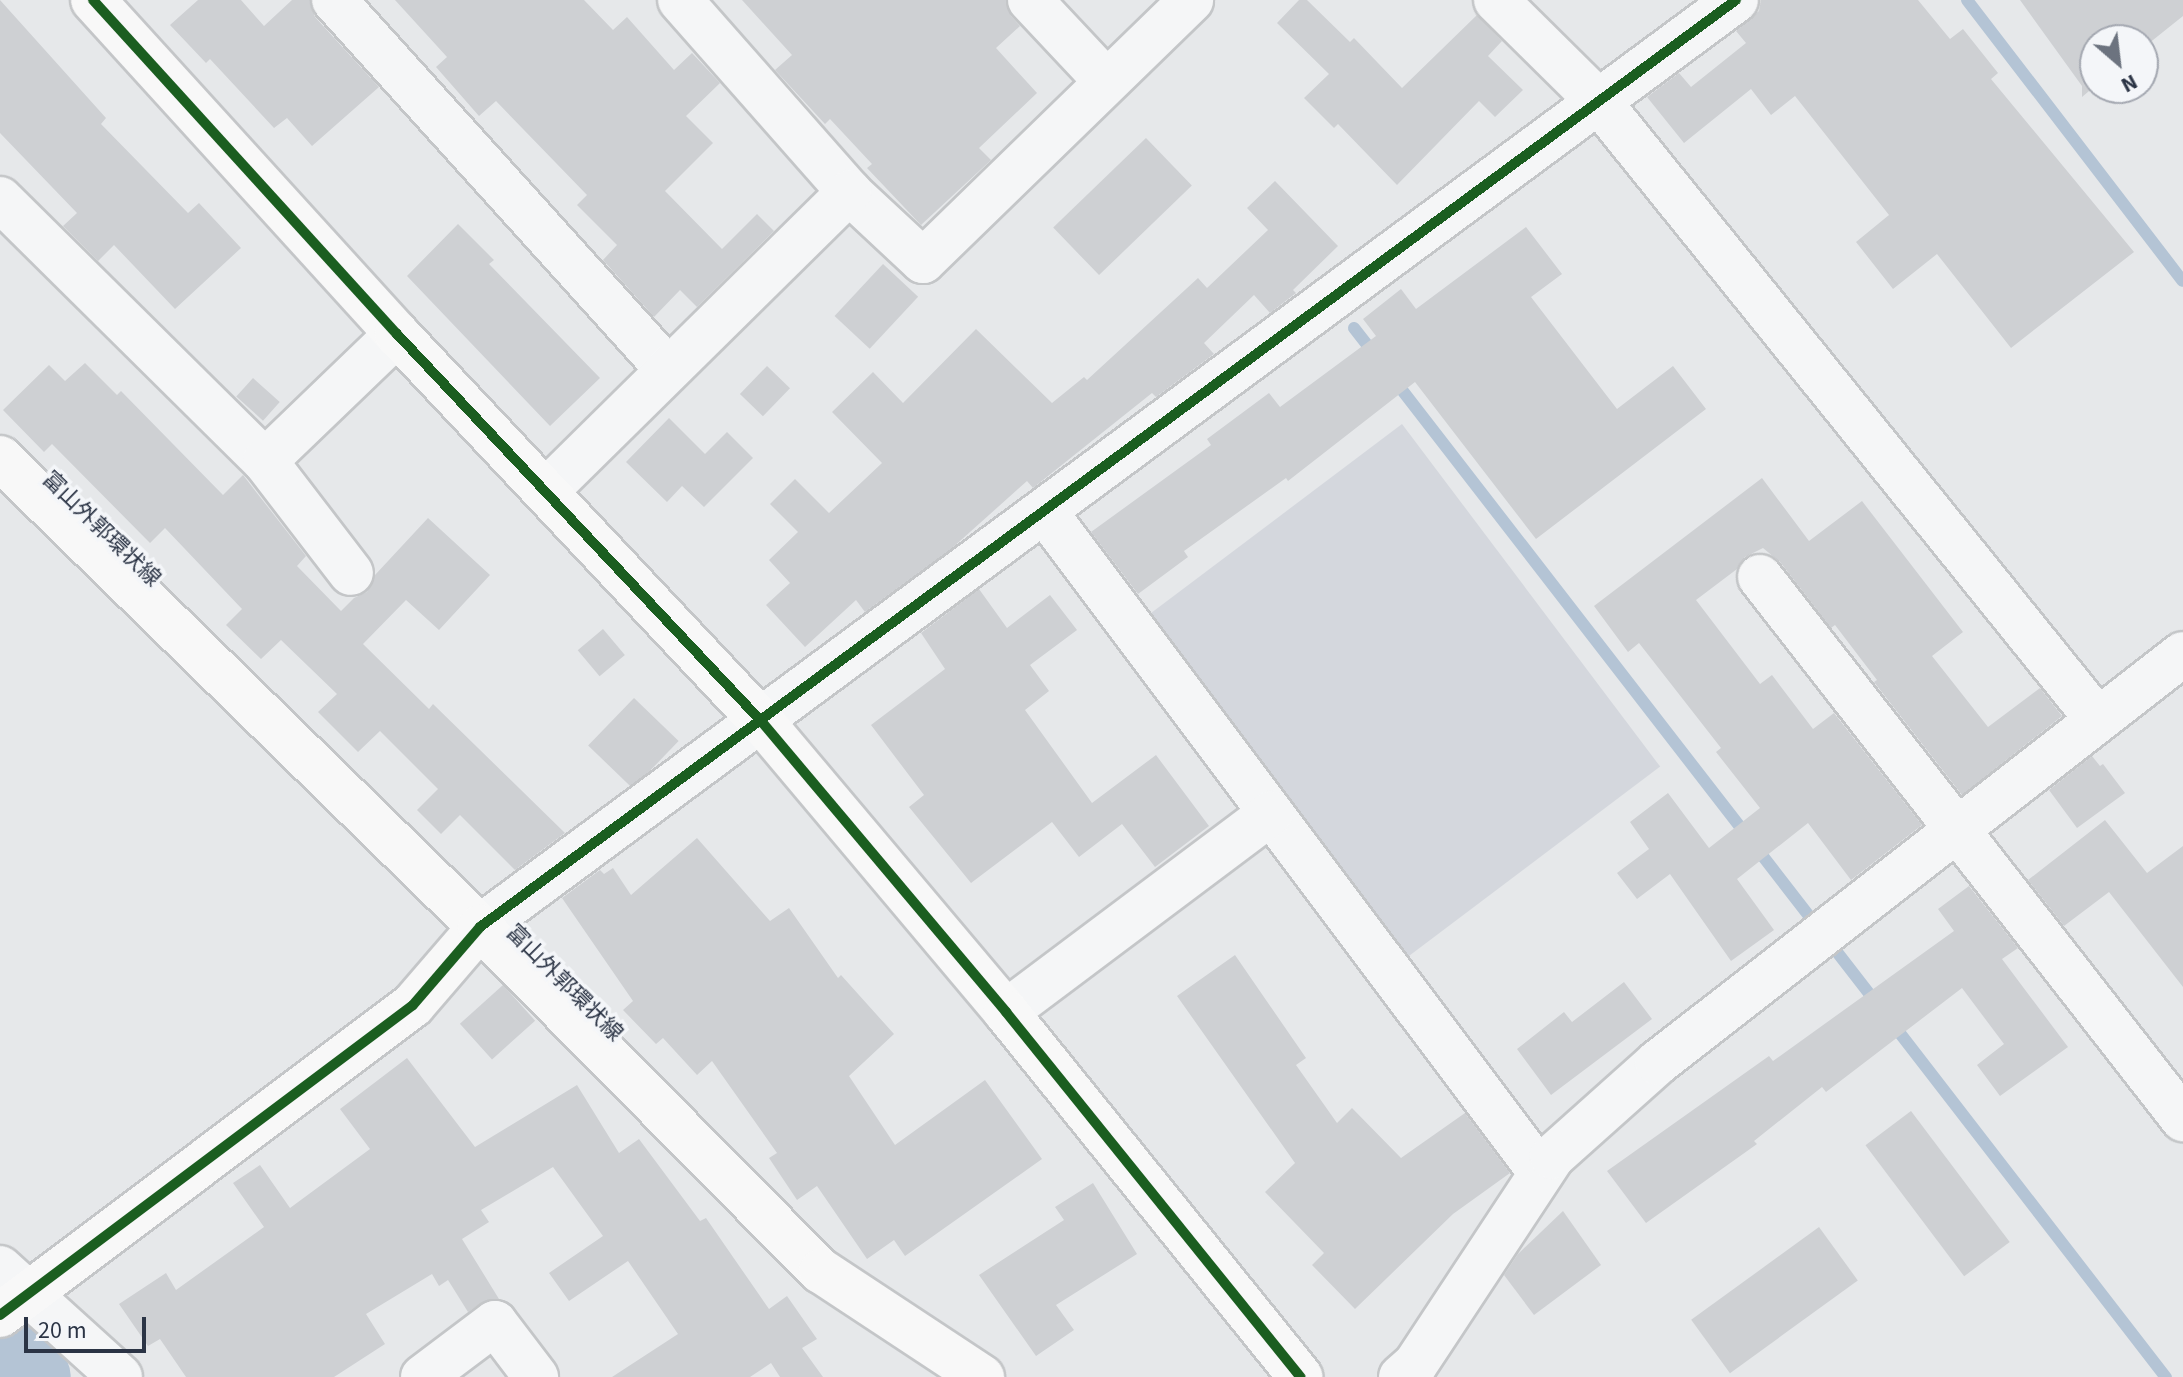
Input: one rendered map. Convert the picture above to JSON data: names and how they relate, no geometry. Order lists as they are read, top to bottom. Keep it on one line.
{"streets":{"street":["富山外郭環状線"]},"scale_bar":"20 m","north":"bottom right"}
